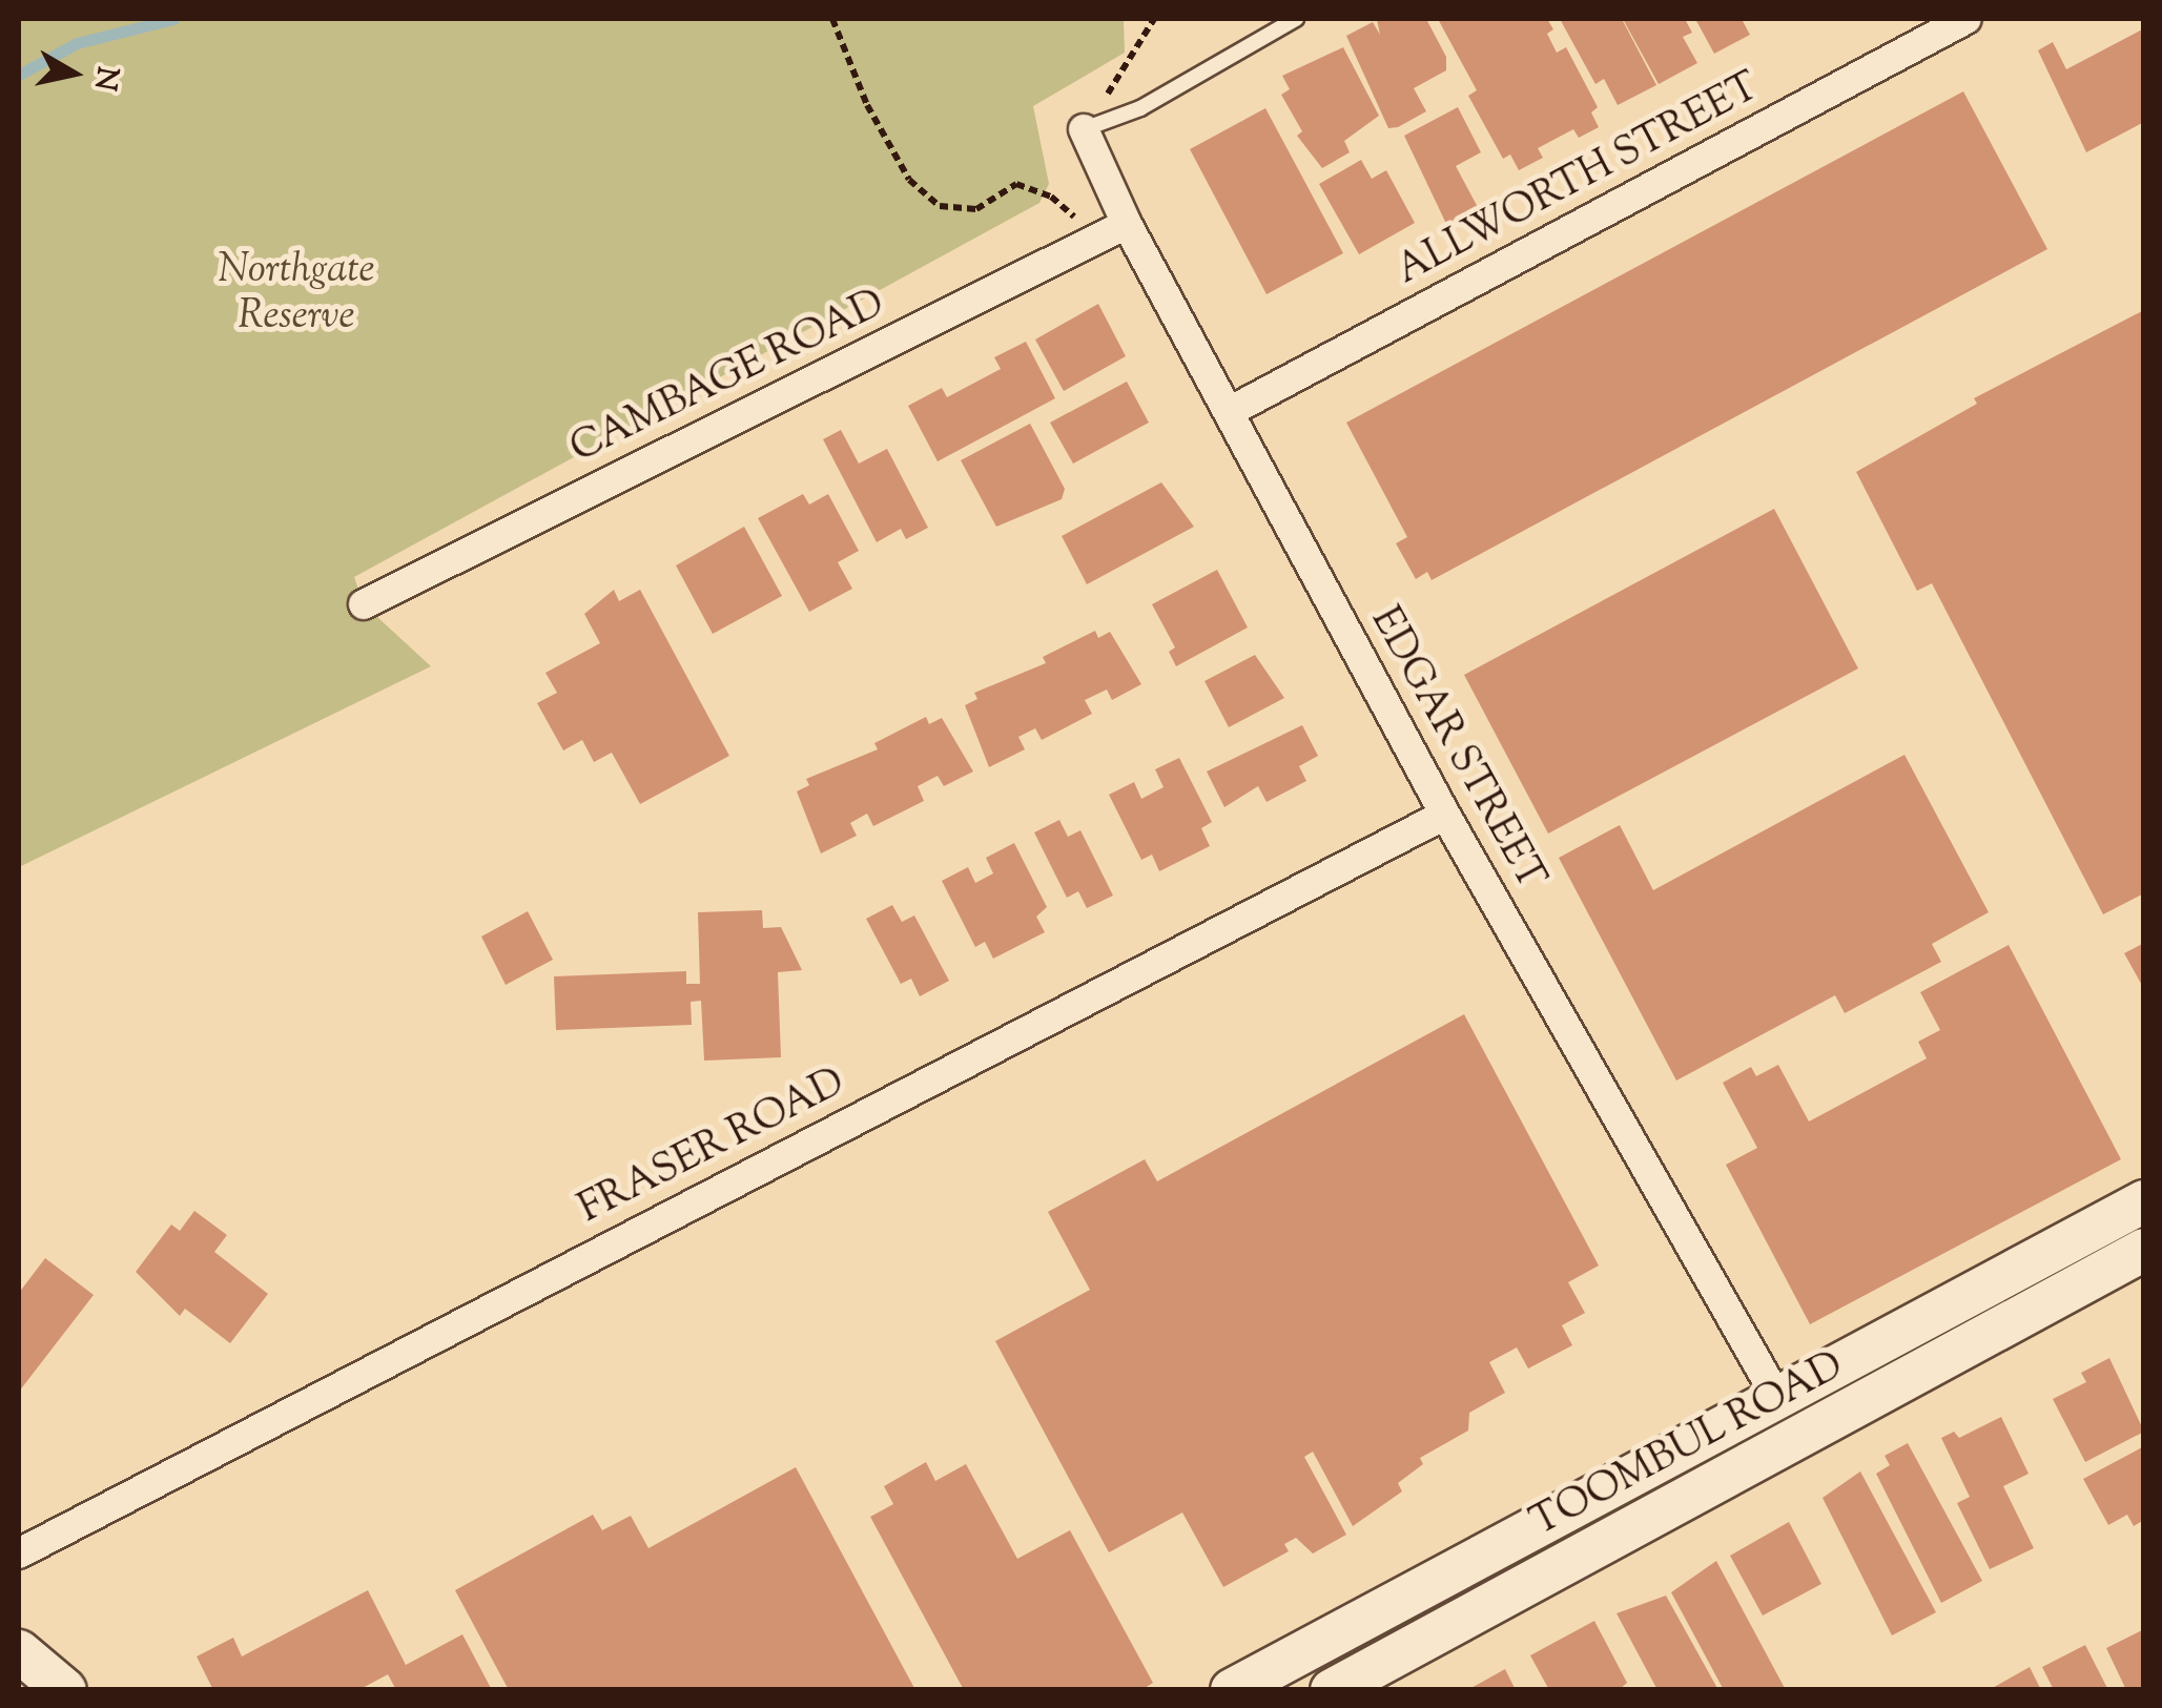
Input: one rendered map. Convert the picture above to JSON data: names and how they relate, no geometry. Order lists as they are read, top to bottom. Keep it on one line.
{"streets":{"main road":["TOOMBUL ROAD"],"street":["ALLWORTH STREET","CAMBAGE ROAD","EDGAR STREET","FRASER ROAD"]},"crossings":[["ALLWORTH STREET","EDGAR STREET"],["CAMBAGE ROAD","EDGAR STREET"],["EDGAR STREET","FRASER ROAD"],["EDGAR STREET","TOOMBUL ROAD"]],"parks":["Northgate Reserve"],"north":"right"}
